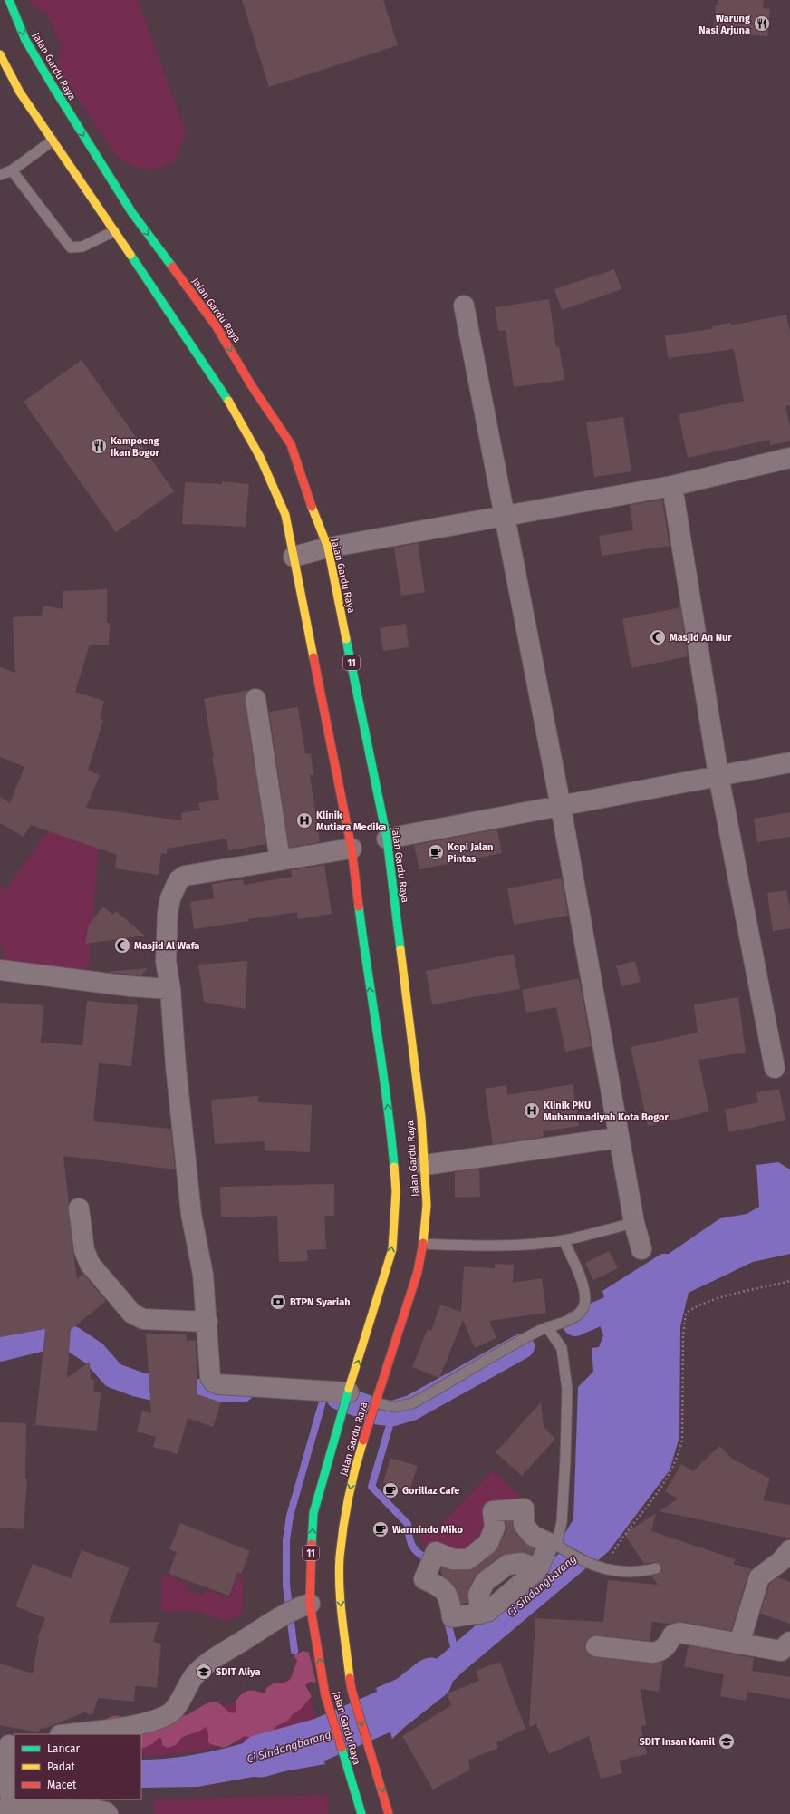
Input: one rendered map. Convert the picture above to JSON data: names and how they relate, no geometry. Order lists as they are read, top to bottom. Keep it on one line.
{"streets":{"highway":["Jalan Gardu Raya","11"]},"water":["Ci Sindangbarang"],"places":{"restaurant":["Warung Nasi Arjuna","Kampoeng Ikan Bogor"],"mosque":["Masjid An Nur","Masjid Al Wafa"],"hospital":["Klinik Mutiara Medika","Klinik PKU Muhammadiyah Kota Bogor"],"cafe":["Kopi Jalan Pintas","Gorillaz Cafe","Warmindo Miko"],"bank":["BTPN Syariah"],"school or university":["SDIT Aliya","SDIT Insan Kamil"]},"legend":["Lancar","Padat","Macet"]}
